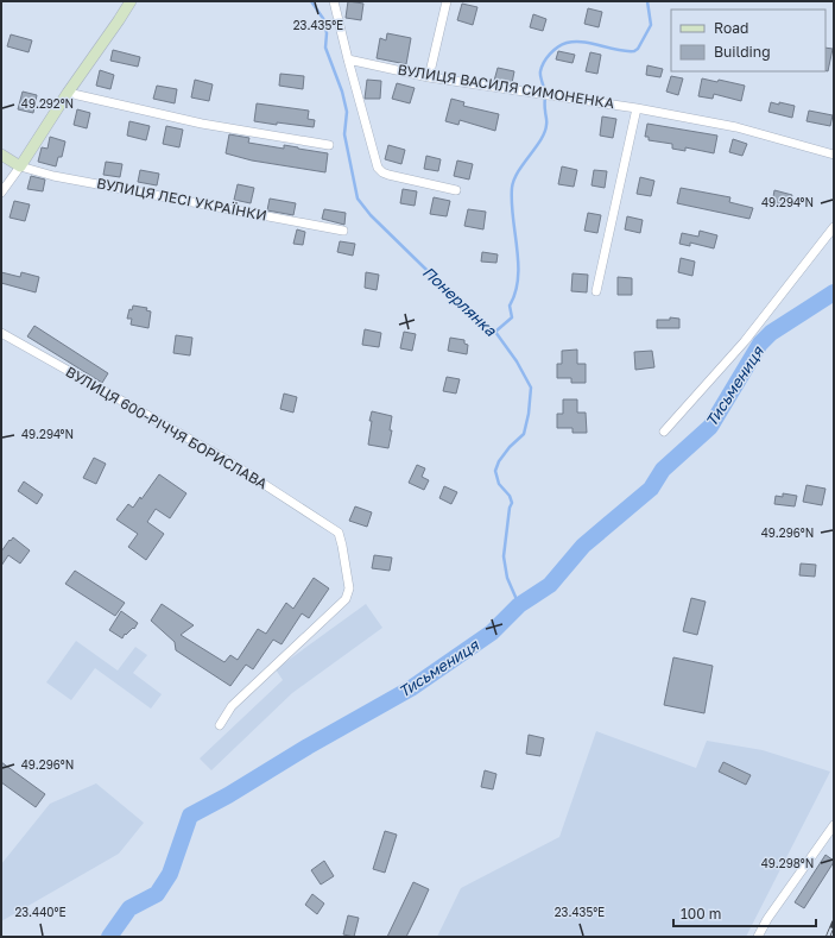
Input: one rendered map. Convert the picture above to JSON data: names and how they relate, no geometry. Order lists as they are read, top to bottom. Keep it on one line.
{"streets":{"street":["ВУЛИЦЯ ВАСИЛЯ СИМОНЕНКА","ВУЛИЦЯ ЛЕСІ УКРАЇНКИ","ВУЛИЦЯ 600-РІЧЧЯ БОРИСЛАВА"]},"water":["Понерлянка","Тисьмениця"],"legend":["Road","Building"],"scale_bar":"100 m","coordinates":["23.435°E","49.292°N","49.294°N","49.296°N","49.298°N","23.440°E"]}
